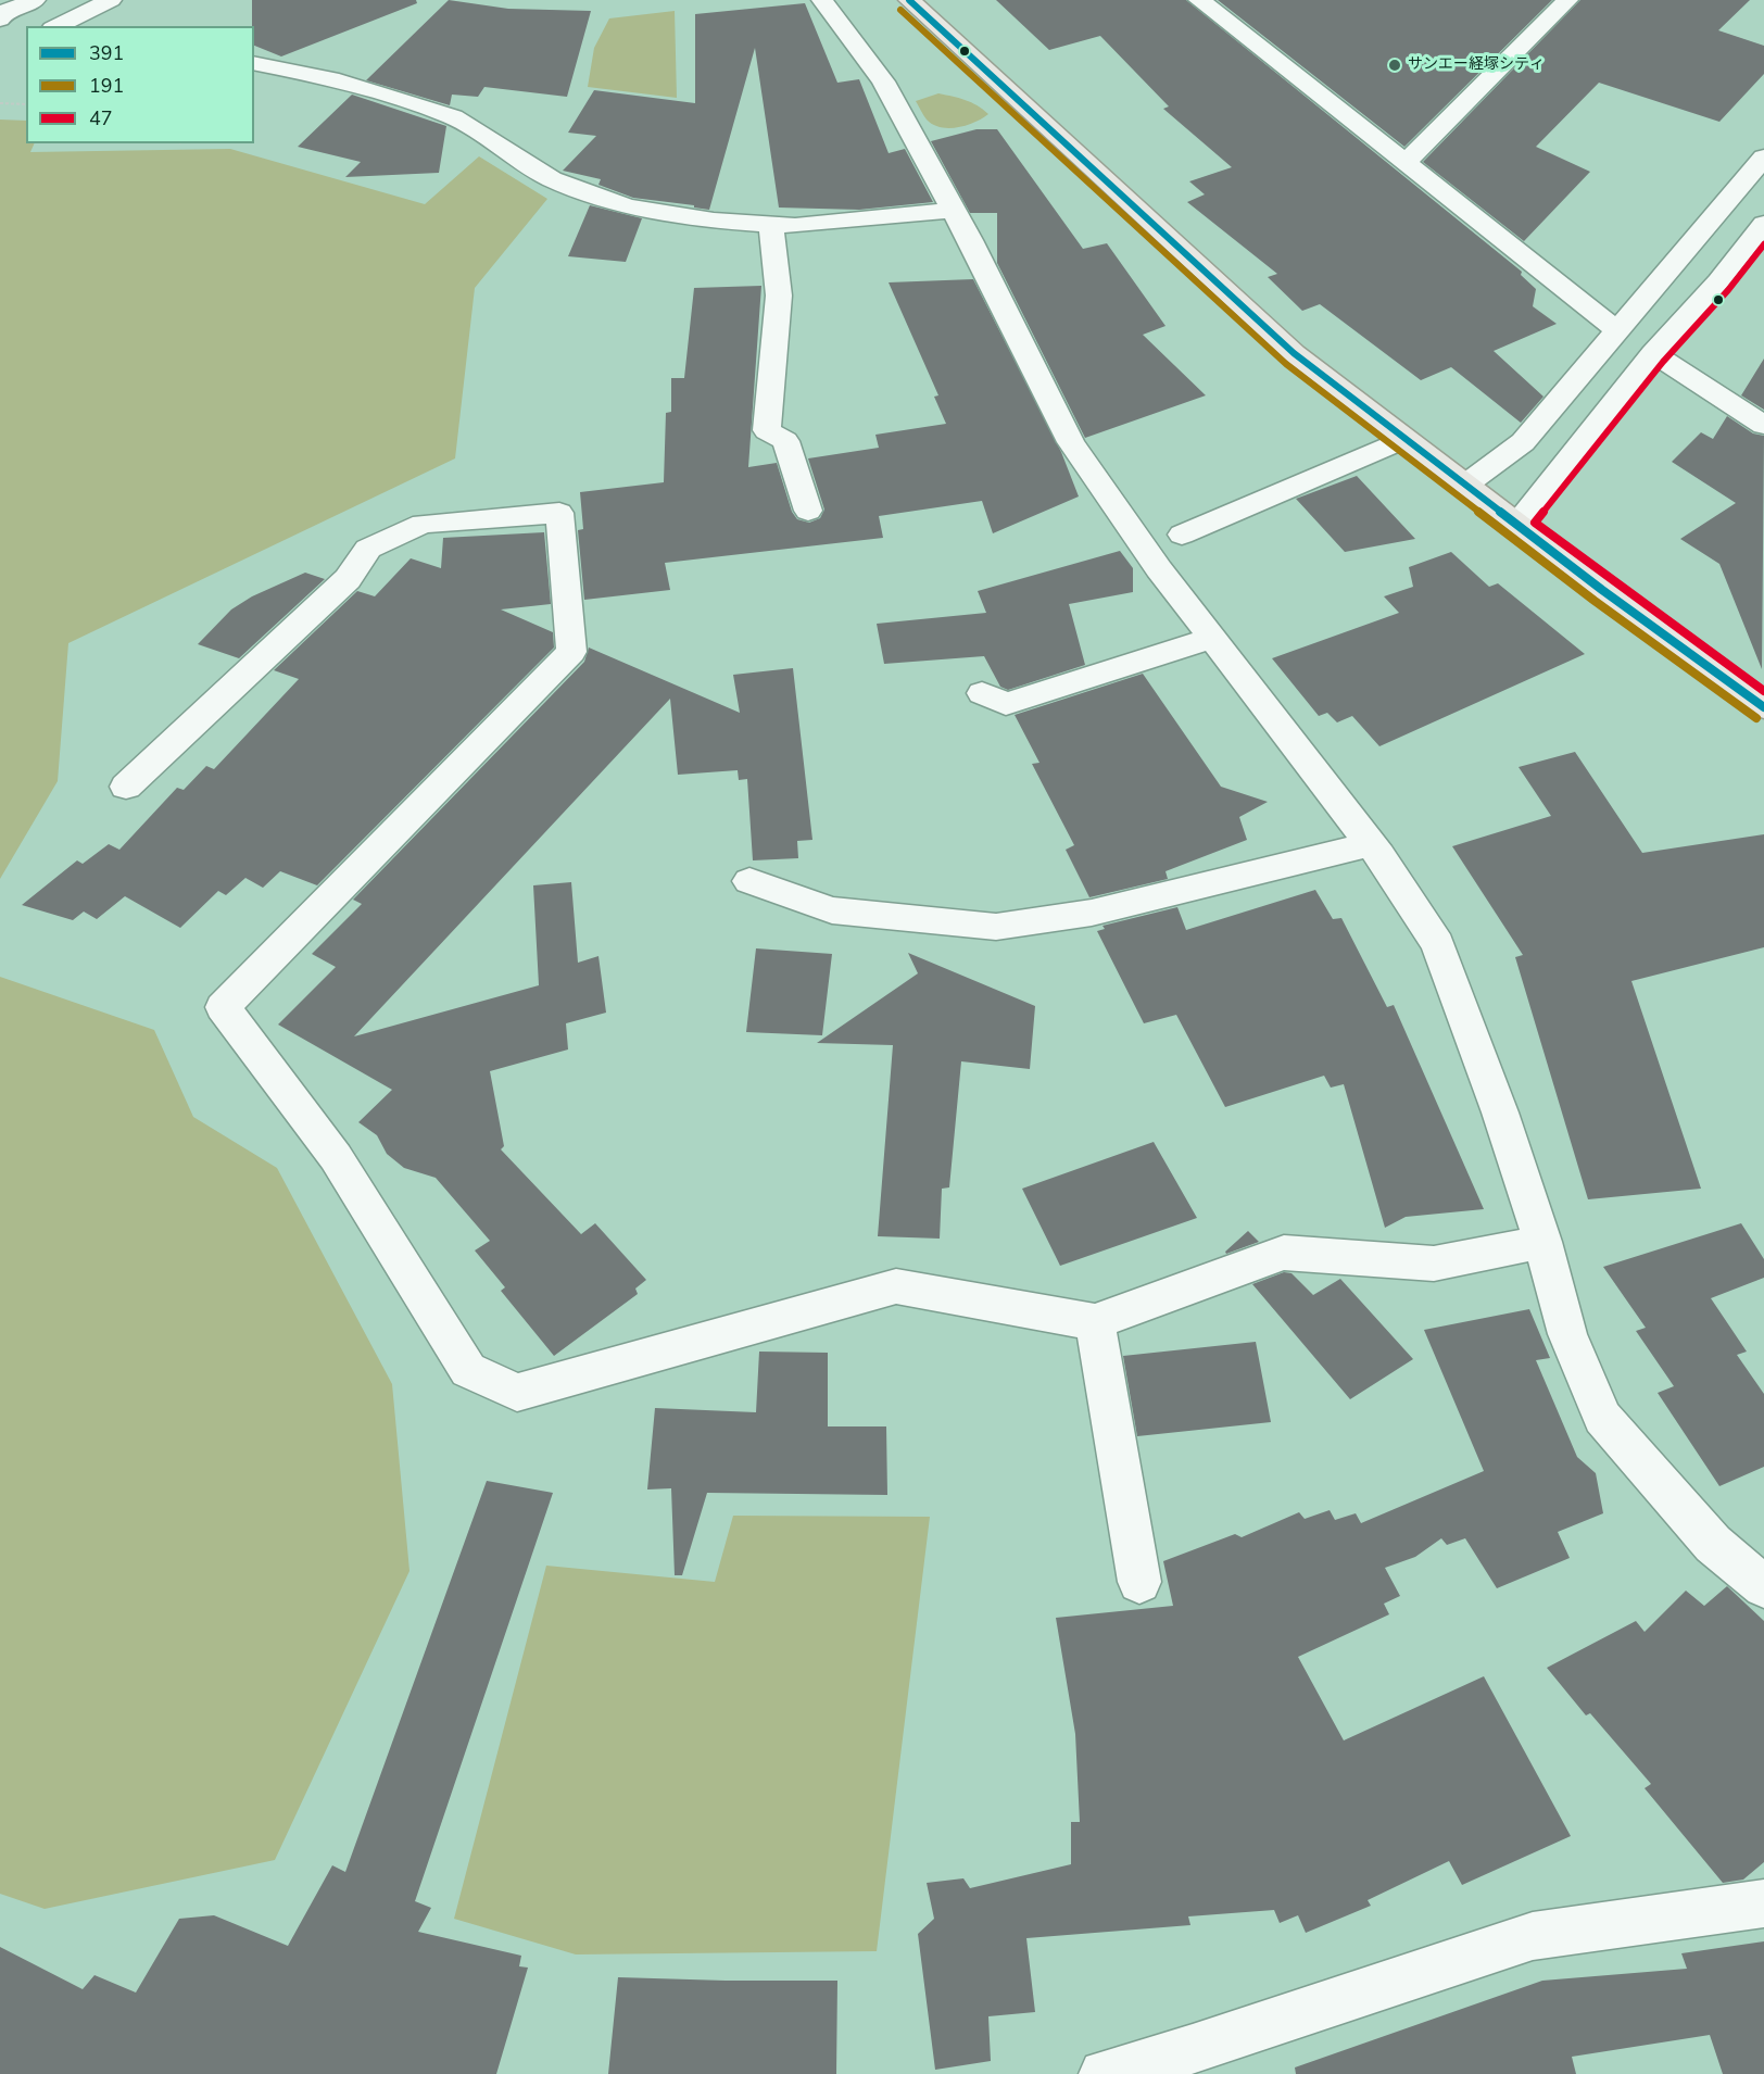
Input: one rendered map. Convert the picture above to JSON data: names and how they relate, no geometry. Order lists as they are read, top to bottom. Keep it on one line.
{"places":["サンエー経塚シティ"],"lines":["transit line 391","transit line 191","transit line 47"],"legend":["391","191","47"]}
